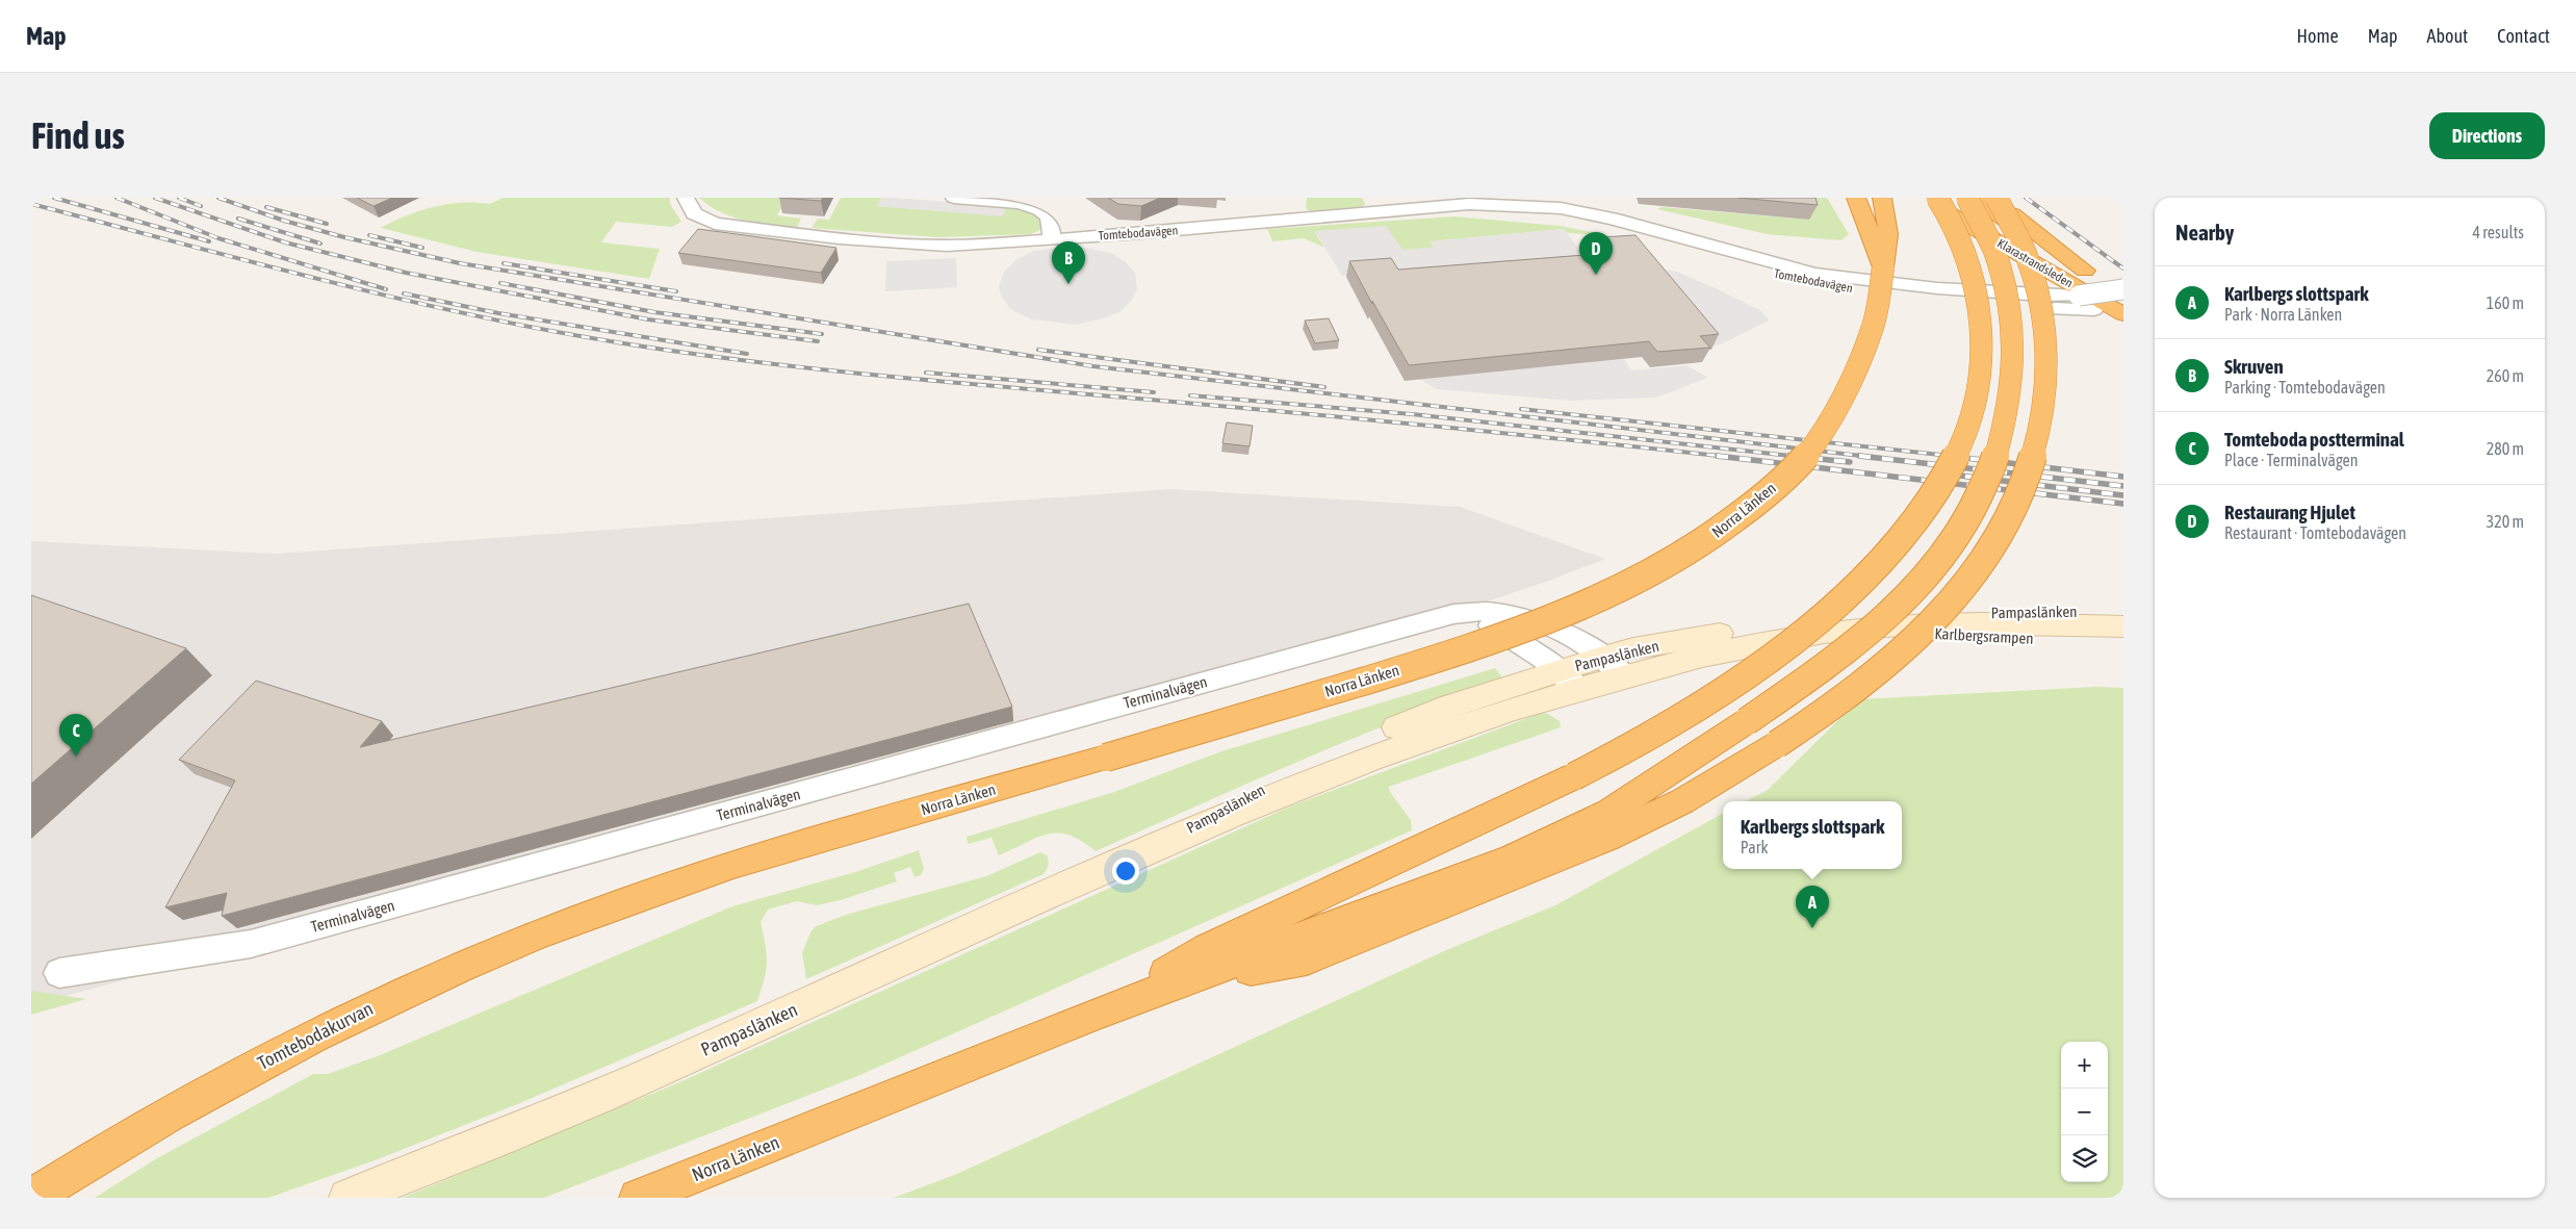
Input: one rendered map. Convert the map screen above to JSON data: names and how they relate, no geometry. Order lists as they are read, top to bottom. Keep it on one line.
{"streets":{"highway":["Klarastrandsleden","Norra Länken","Tomtebodakurvan"],"main road":["Pampaslänken","Karlbergsrampen"],"street":["Tomtebodavägen","Terminalvägen"]},"crossings":[["Tomtebodavägen","Klarastrandsleden"],["Klarastrandsleden","Norra Länken"],["Norra Länken","Tomtebodakurvan"],["Pampaslänken","Karlbergsrampen"],["Pampaslänken","Terminalvägen"]],"page":{"header":"Map","nav":["Home","Map","About","Contact"],"buttons":"Directions","title":"Find us","heading":["Nearby","4 results"],"pins":["D","B","C","A"],"list":[{"mark":"A","name":"Karlbergs slottspark","note":"Park · Norra Länken","value":"160 m"},{"mark":"B","name":"Skruven","note":"Parking · Tomtebodavägen","value":"260 m"},{"mark":"C","name":"Tomteboda postterminal","note":"Place · Terminalvägen","value":"280 m"},{"mark":"D","name":"Restaurang Hjulet","note":"Restaurant · Tomtebodavägen","value":"320 m"}],"popup":["Karlbergs slottspark","Park"],"map_buttons":["+","−"]}}
